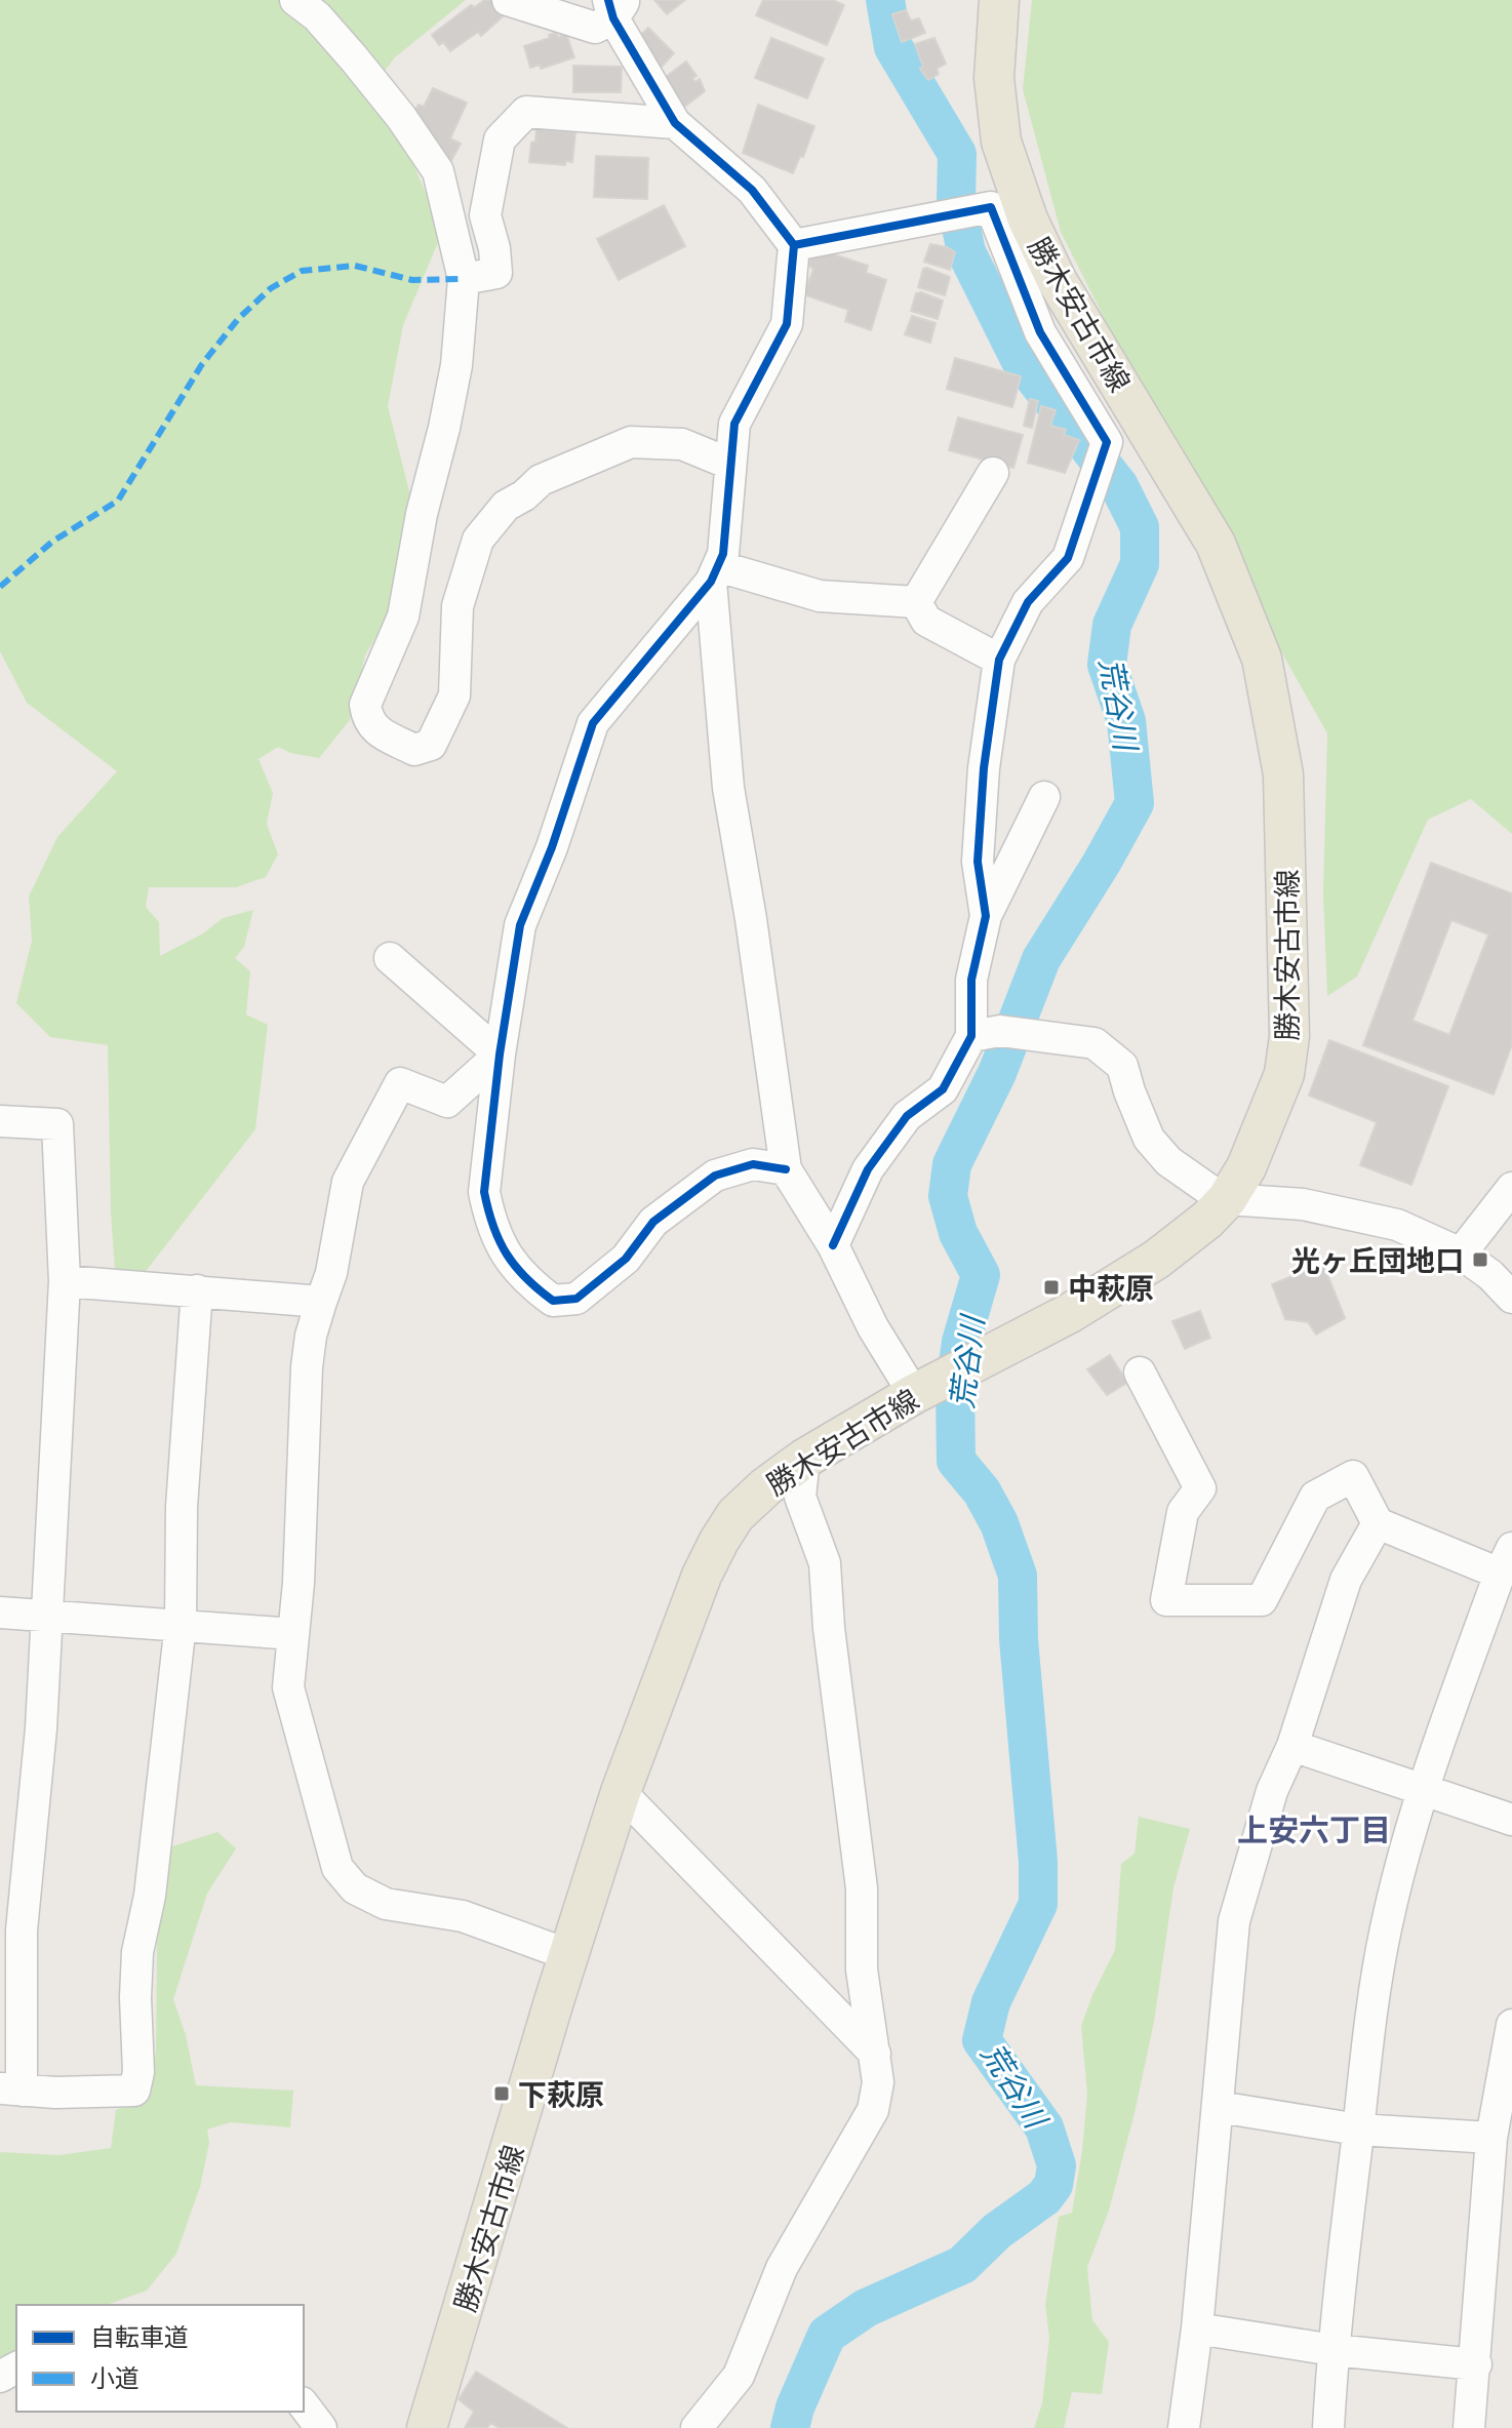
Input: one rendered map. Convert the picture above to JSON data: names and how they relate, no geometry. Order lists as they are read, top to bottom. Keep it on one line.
{"streets":{"main road":["勝木安古市線"]},"districts":["上安六丁目"],"water":["荒谷川"],"places":{"transit":["光ヶ丘団地口","中萩原","下萩原"]},"legend":["自転車道","小道"]}
